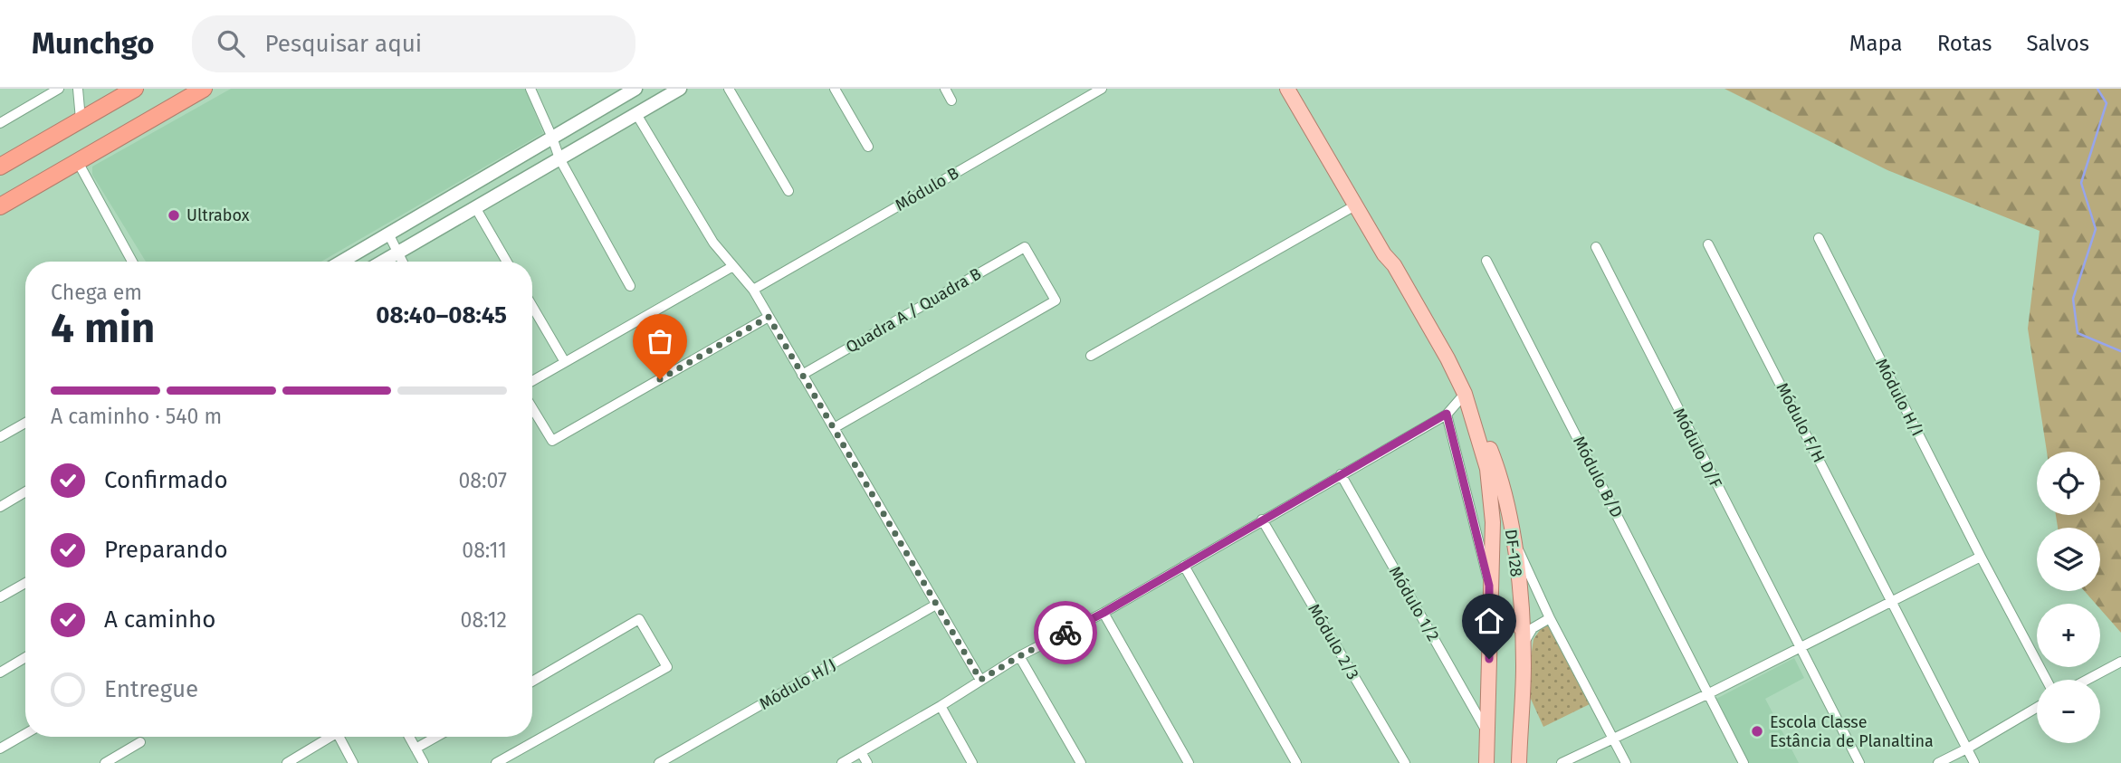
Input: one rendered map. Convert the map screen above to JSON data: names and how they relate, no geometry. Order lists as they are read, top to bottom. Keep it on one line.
{"streets":{"main road":["DF-128"],"street":["Módulo B","Quadra A / Quadra B","Módulo H/I","Módulo F/H","Módulo D/F","Módulo B/D","Módulo 1/2","Módulo 2/3","Módulo H/J"]},"crossings":[["DF-128","Módulo 1/2"]],"places":["Ultrabox","Escola Classe Estância de Planaltina"],"page":{"header":"Munchgo","search":"Pesquisar aqui","nav":["Mapa","Rotas","Salvos"],"heading":["4 min","Chega em","08:40–08:45"],"bar":"A caminho · 540 m","list":[["Confirmado","08:07"],["Preparando","08:11"],["A caminho","08:12"],"Entregue"],"map_buttons":["+","−"]}}
